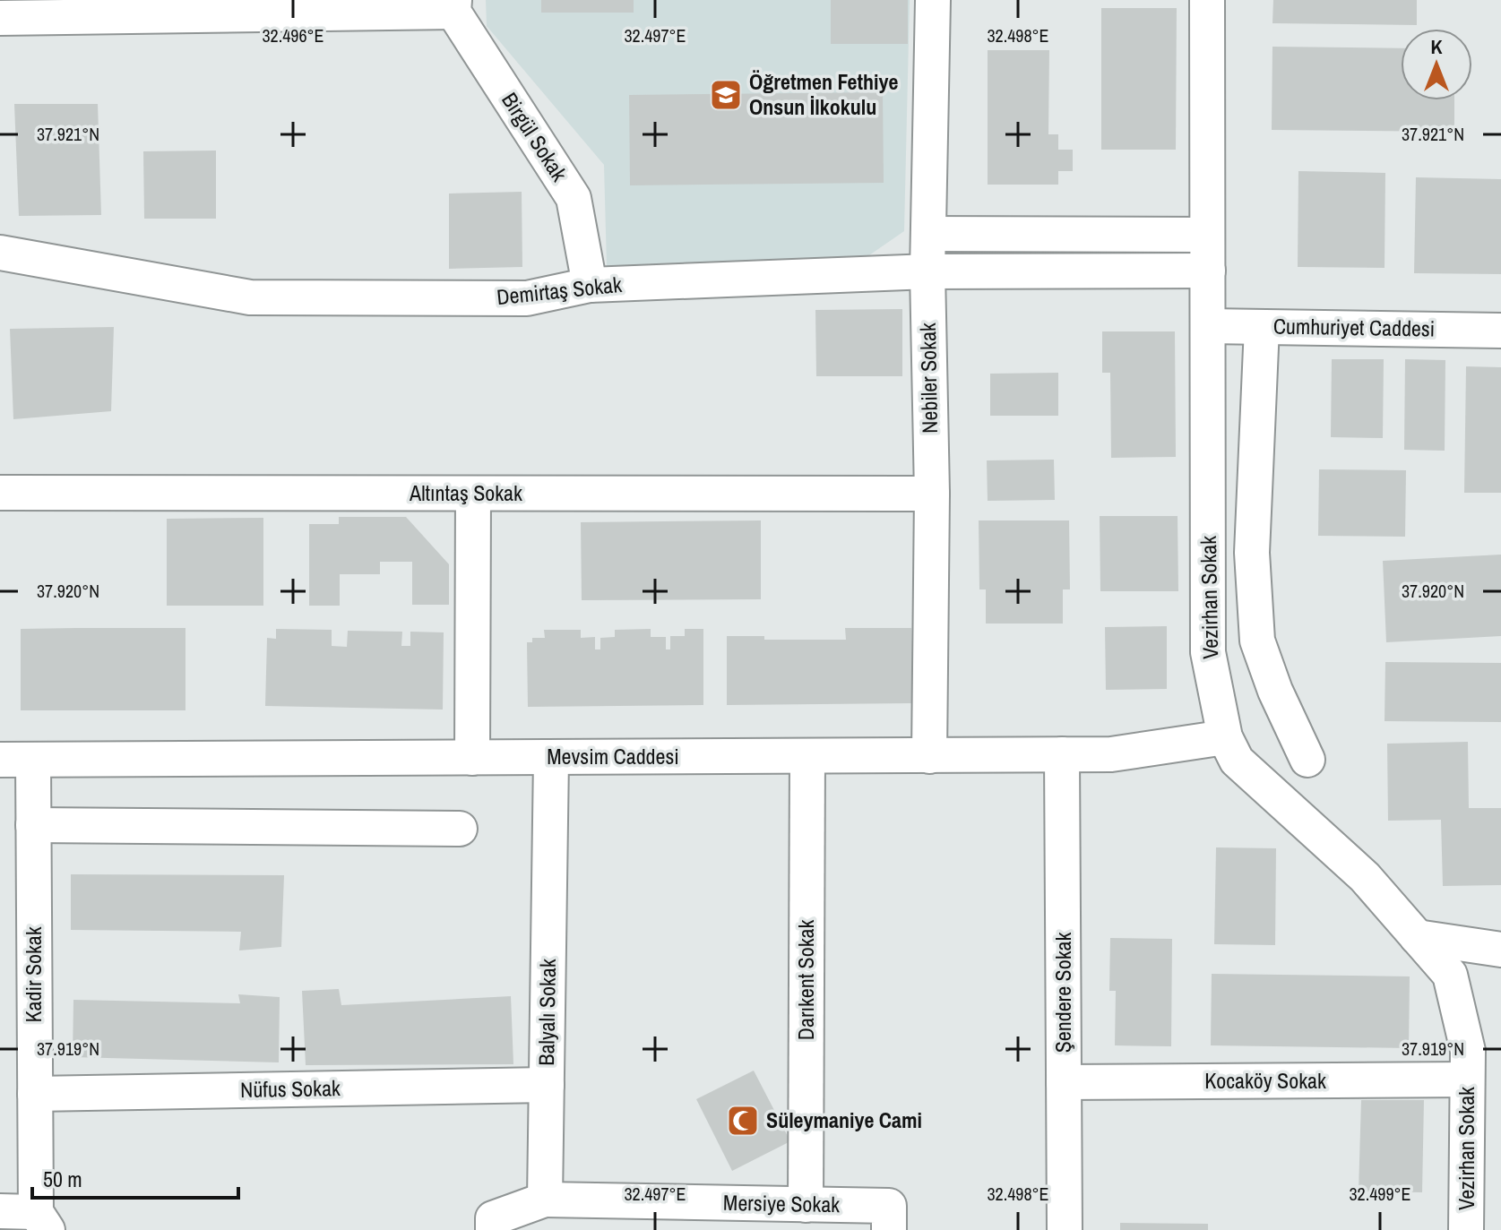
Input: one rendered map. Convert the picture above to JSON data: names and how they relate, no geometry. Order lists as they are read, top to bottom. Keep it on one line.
{"streets":{"street":["Birgül Sokak","Demirtaş Sokak","Cumhuriyet Caddesi","Nebiler Sokak","Altıntaş Sokak","Vezirhan Sokak","Mevsim Caddesi","Kadir Sokak","Darıkent Sokak","Şendere Sokak","Balyalı Sokak","Kocaköy Sokak","Nüfus Sokak","Mersiye Sokak"]},"crossings":[["Birgül Sokak","Demirtaş Sokak"],["Demirtaş Sokak","Nebiler Sokak"],["Demirtaş Sokak","Vezirhan Sokak"],["Cumhuriyet Caddesi","Vezirhan Sokak"],["Nebiler Sokak","Altıntaş Sokak"],["Nebiler Sokak","Mevsim Caddesi"],["Vezirhan Sokak","Mevsim Caddesi"],["Vezirhan Sokak","Kocaköy Sokak"],["Mevsim Caddesi","Kadir Sokak"],["Mevsim Caddesi","Darıkent Sokak"],["Mevsim Caddesi","Şendere Sokak"],["Mevsim Caddesi","Balyalı Sokak"],["Kadir Sokak","Nüfus Sokak"],["Darıkent Sokak","Mersiye Sokak"],["Şendere Sokak","Kocaköy Sokak"],["Balyalı Sokak","Nüfus Sokak"],["Balyalı Sokak","Mersiye Sokak"]],"places":{"school or university":["Öğretmen Fethiye Onsun İlkokulu"],"mosque":["Süleymaniye Cami"]},"scale_bar":"50 m","north":"top","coordinates":["32.496°E","32.497°E","32.498°E","37.921°N","37.920°N","37.919°N","32.499°E"]}
